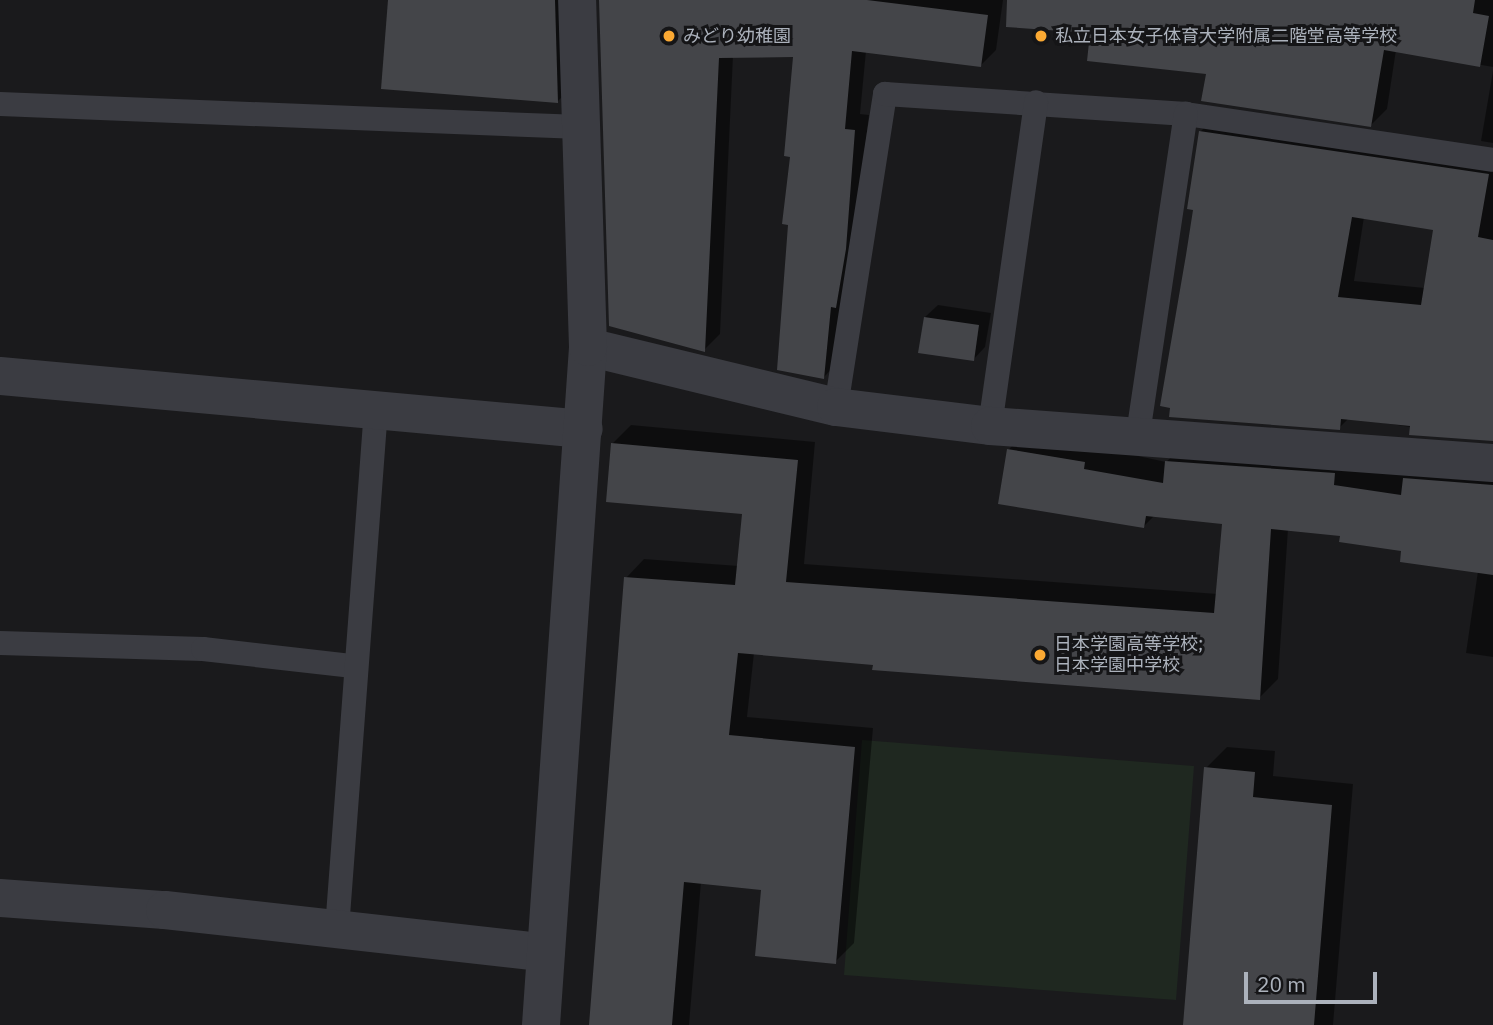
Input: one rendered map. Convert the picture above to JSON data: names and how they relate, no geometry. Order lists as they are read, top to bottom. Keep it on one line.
{"places":["みどり幼稚園","私立日本女子体育大学附属二階堂高等学校","日本学園高等学校; 日本学園中学校"],"scale_bar":"20 m"}
